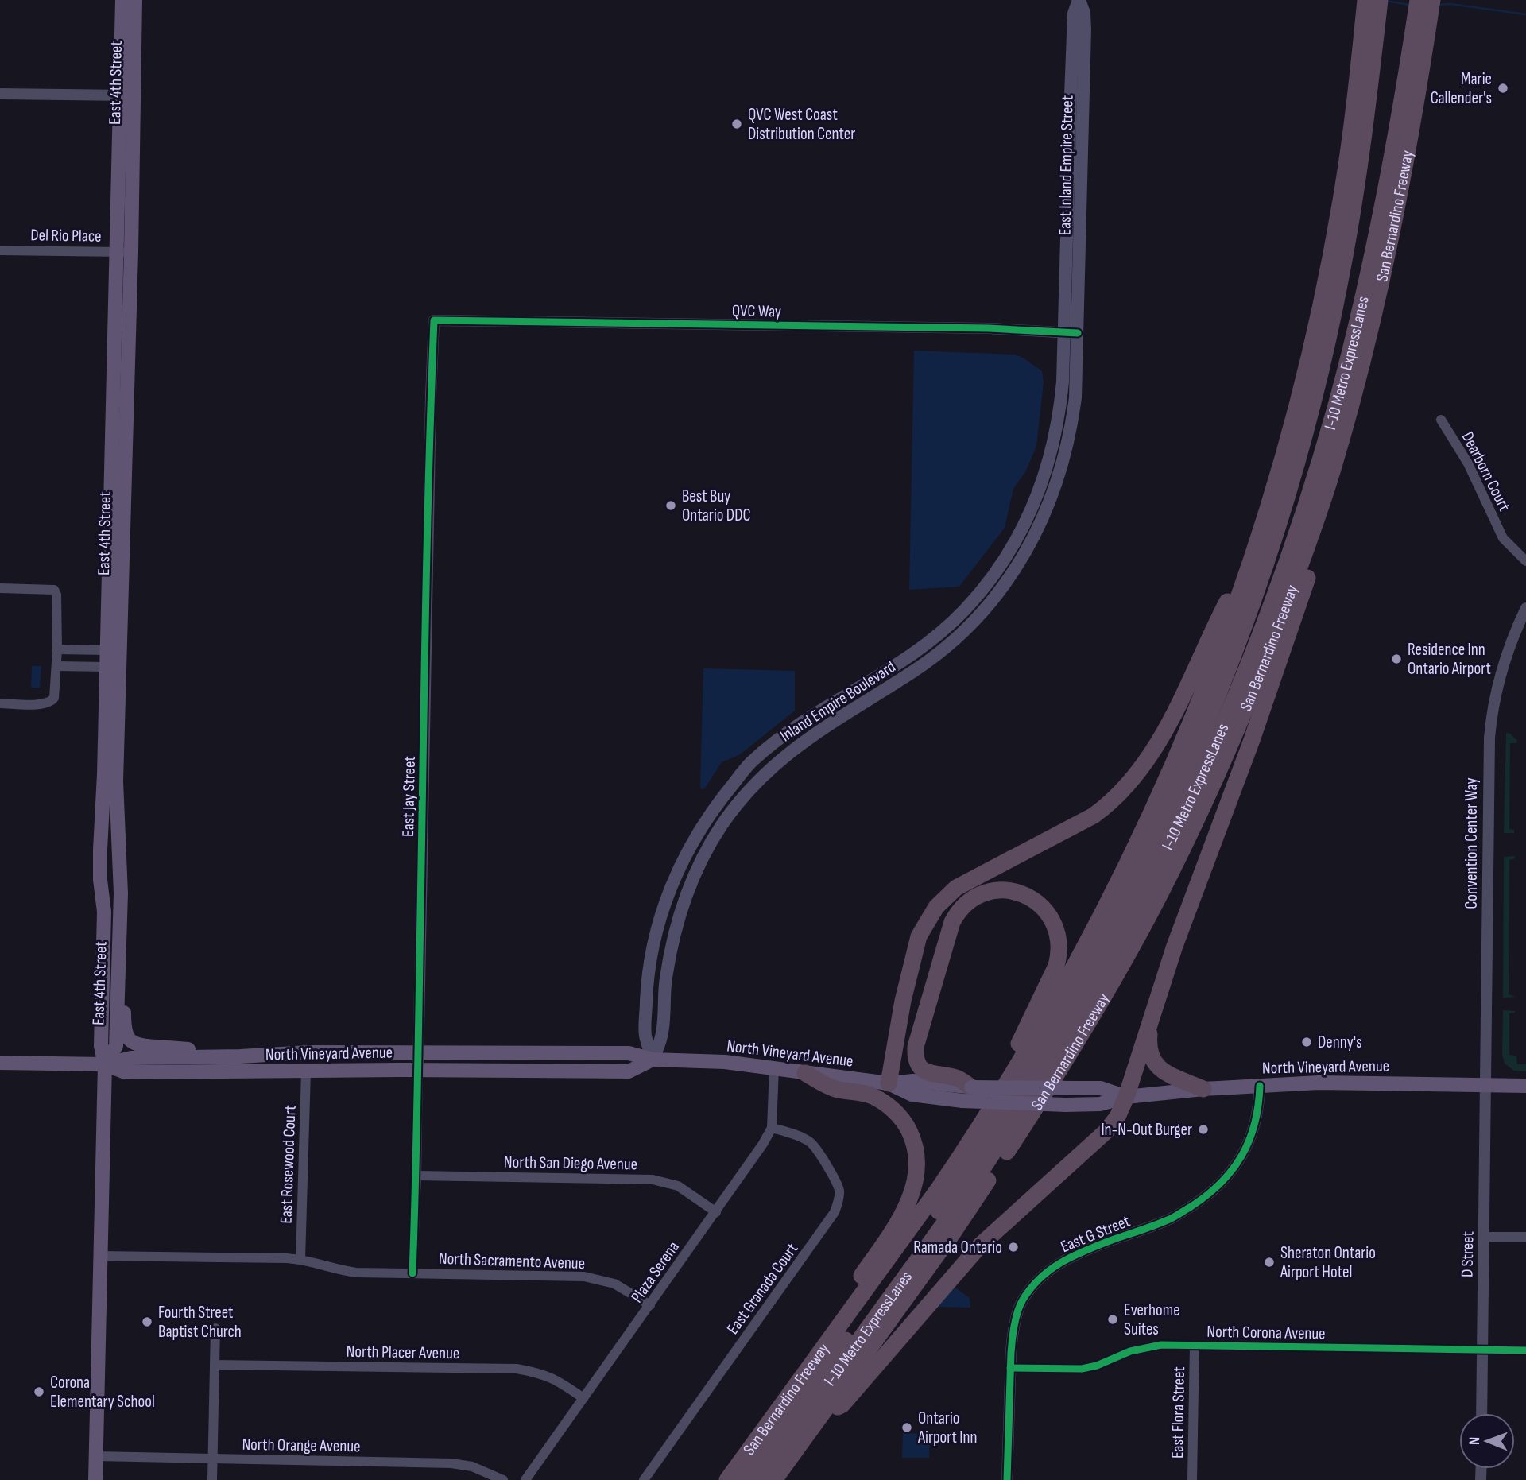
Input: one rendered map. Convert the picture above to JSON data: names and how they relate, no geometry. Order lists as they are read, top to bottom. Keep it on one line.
{"streets":{"highway":["San Bernardino Freeway","I-10 Metro ExpressLanes"],"main road":["East 4th Street","East Inland Empire Street","Inland Empire Boulevard","North Vineyard Avenue"],"street":["Del Rio Place","QVC Way","Dearborn Court","East Jay Street","Convention Center Way","North San Diego Avenue","East Rosewood Court","East G Street","D Street","North Sacramento Avenue","Plaza Serena","East Granada Court","North Corona Avenue","North Placer Avenue","East Flora Street","North Orange Avenue"]},"crossings":[["East 4th Street","Del Rio Place"],["East 4th Street","North Vineyard Avenue"],["East 4th Street","North Sacramento Avenue"],["East 4th Street","North Orange Avenue"],["East Inland Empire Street","QVC Way"],["East Inland Empire Street","Inland Empire Boulevard"],["San Bernardino Freeway","I-10 Metro ExpressLanes"],["QVC Way","Inland Empire Boulevard"],["QVC Way","East Jay Street"],["Inland Empire Boulevard","North Vineyard Avenue"],["East Jay Street","North Vineyard Avenue"],["East Jay Street","North San Diego Avenue"],["East Jay Street","North Sacramento Avenue"],["Convention Center Way","North Vineyard Avenue"],["Convention Center Way","D Street"],["North Vineyard Avenue","East Rosewood Court"],["North Vineyard Avenue","East G Street"],["North Vineyard Avenue","D Street"],["North Vineyard Avenue","Plaza Serena"],["North San Diego Avenue","Plaza Serena"],["East Rosewood Court","North Sacramento Avenue"],["East G Street","North Corona Avenue"],["D Street","North Corona Avenue"],["North Sacramento Avenue","Plaza Serena"],["Plaza Serena","East Granada Court"],["Plaza Serena","North Placer Avenue"],["North Corona Avenue","East Flora Street"]],"places":["Marie Callender's","QVC West Coast Distribution Center","Best Buy Ontario DDC","Residence Inn Ontario Airport","Denny's","In-N-Out Burger","Ramada Ontario","Sheraton Ontario Airport Hotel","Everhome Suites","Fourth Street Baptist Church","Corona Elementary School","Ontario Airport Inn"],"north":"left"}
